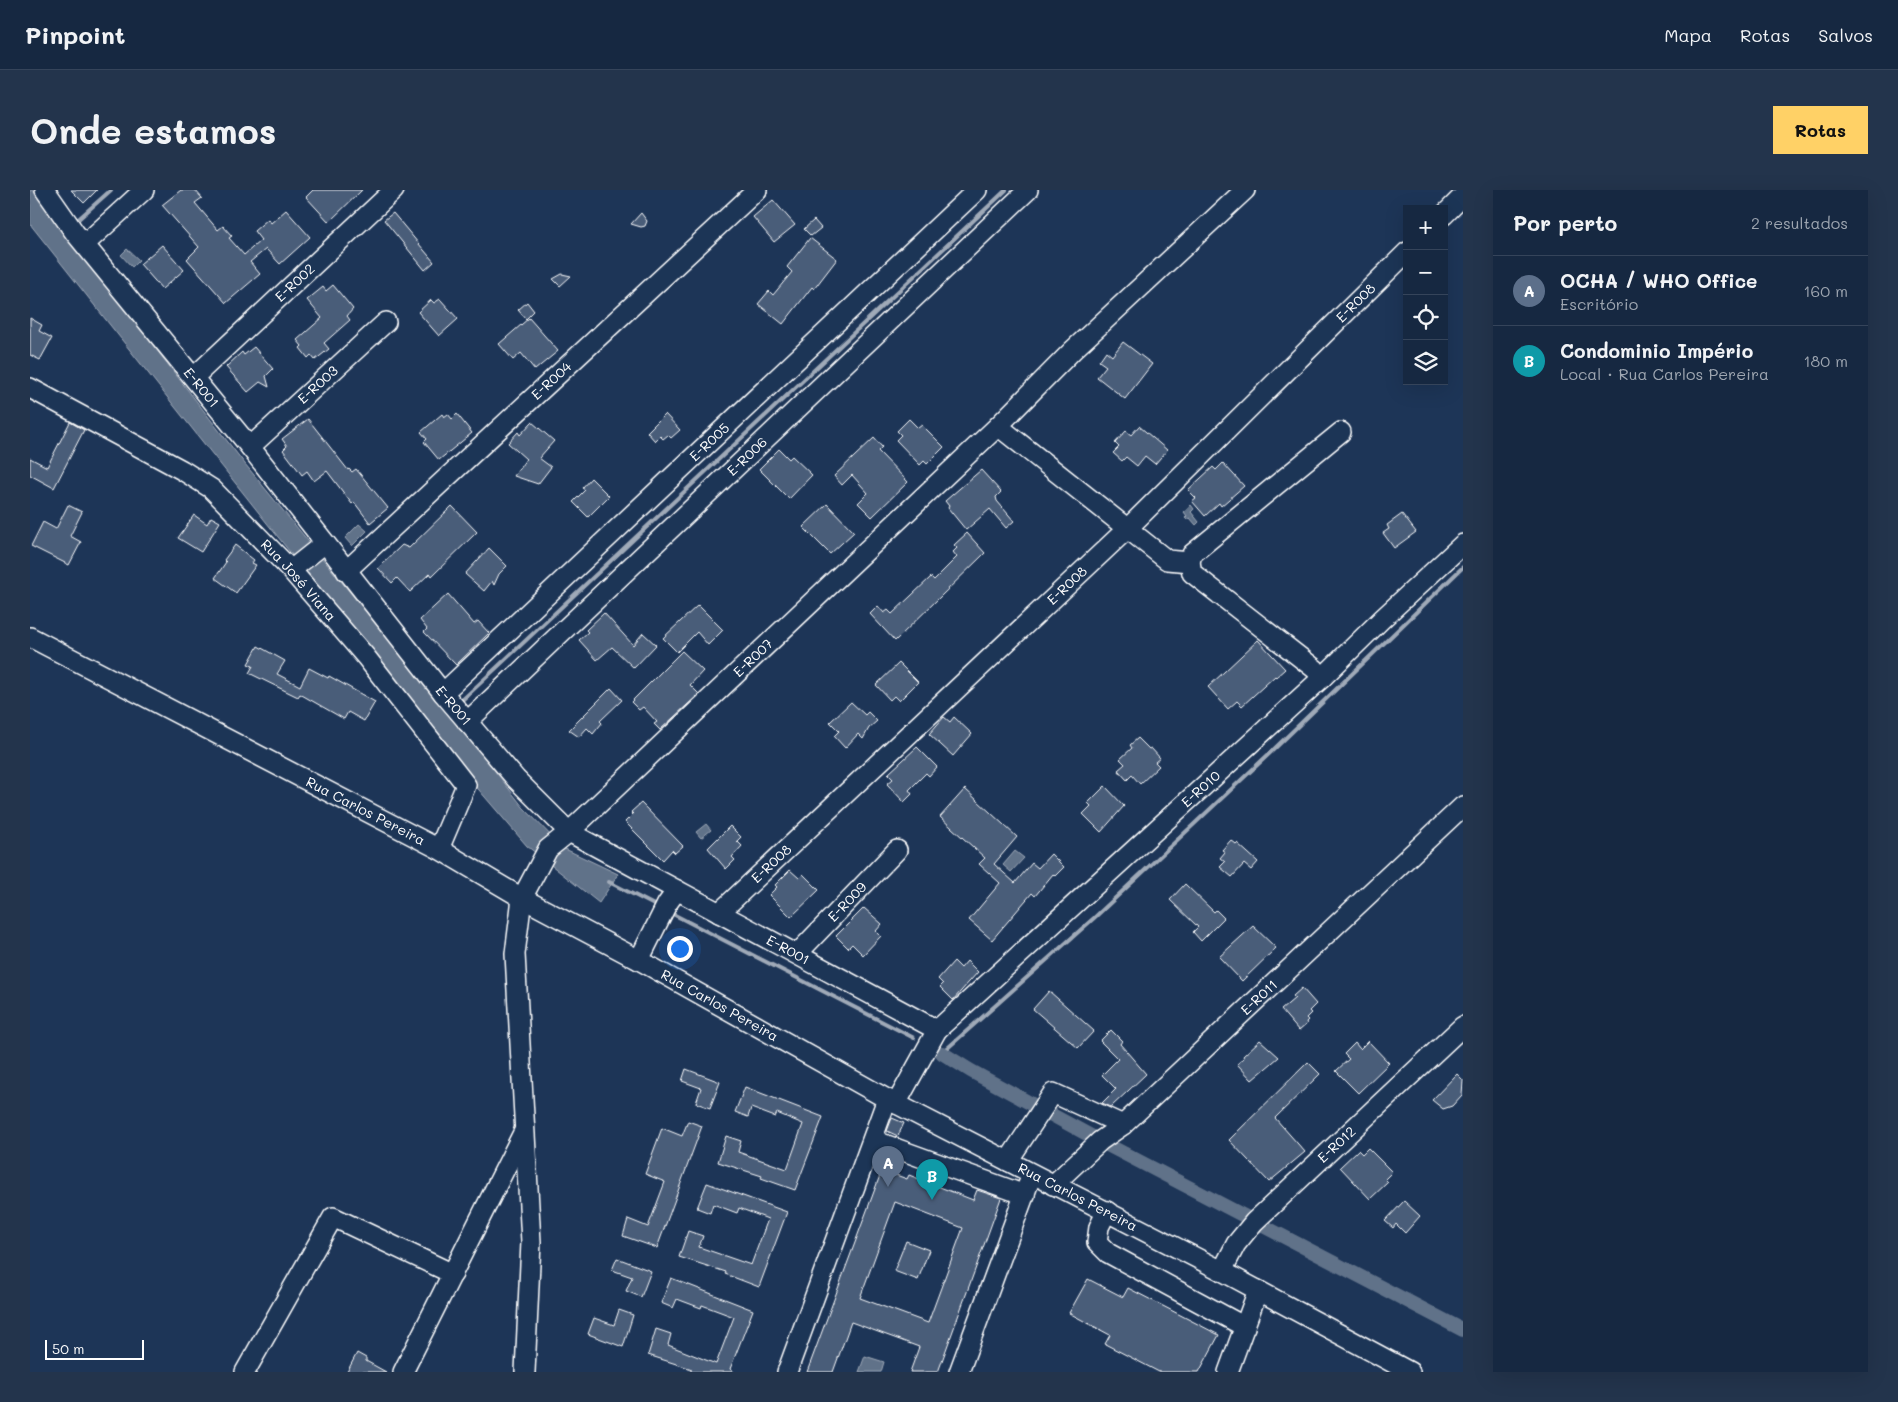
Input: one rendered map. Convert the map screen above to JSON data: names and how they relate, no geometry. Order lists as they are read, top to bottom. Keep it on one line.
{"streets":{"street":["E-R002","E-R008","E-R004","E-R003","E-R001","E-R005","E-R006","Rua José Viana","E-R007","E-R010","Rua Carlos Pereira","E-R009","E-R011","E-R012"]},"crossings":[["E-R002","E-R001"],["E-R008","E-R001"],["E-R004","E-R001"],["E-R003","E-R001"],["E-R001","E-R005"],["E-R001","E-R006"],["E-R001","E-R007"],["E-R001","E-R010"],["E-R001","E-R009"],["Rua José Viana","Rua Carlos Pereira"],["E-R007","Rua Carlos Pereira"],["E-R010","Rua Carlos Pereira"],["Rua Carlos Pereira","E-R011"],["Rua Carlos Pereira","E-R012"]],"scale_bar":"50 m","page":{"header":"Pinpoint","nav":["Mapa","Rotas","Salvos"],"buttons":"Rotas","title":"Onde estamos","heading":["Por perto","2 resultados"],"map_buttons":["+","−"],"list":[{"mark":"A","name":"OCHA / WHO Office","note":"Escritório","value":"160 m"},{"mark":"B","name":"Condominio Império","note":"Local · Rua Carlos Pereira","value":"180 m"}],"pins":["A","B"],"scale":"50 m"}}
